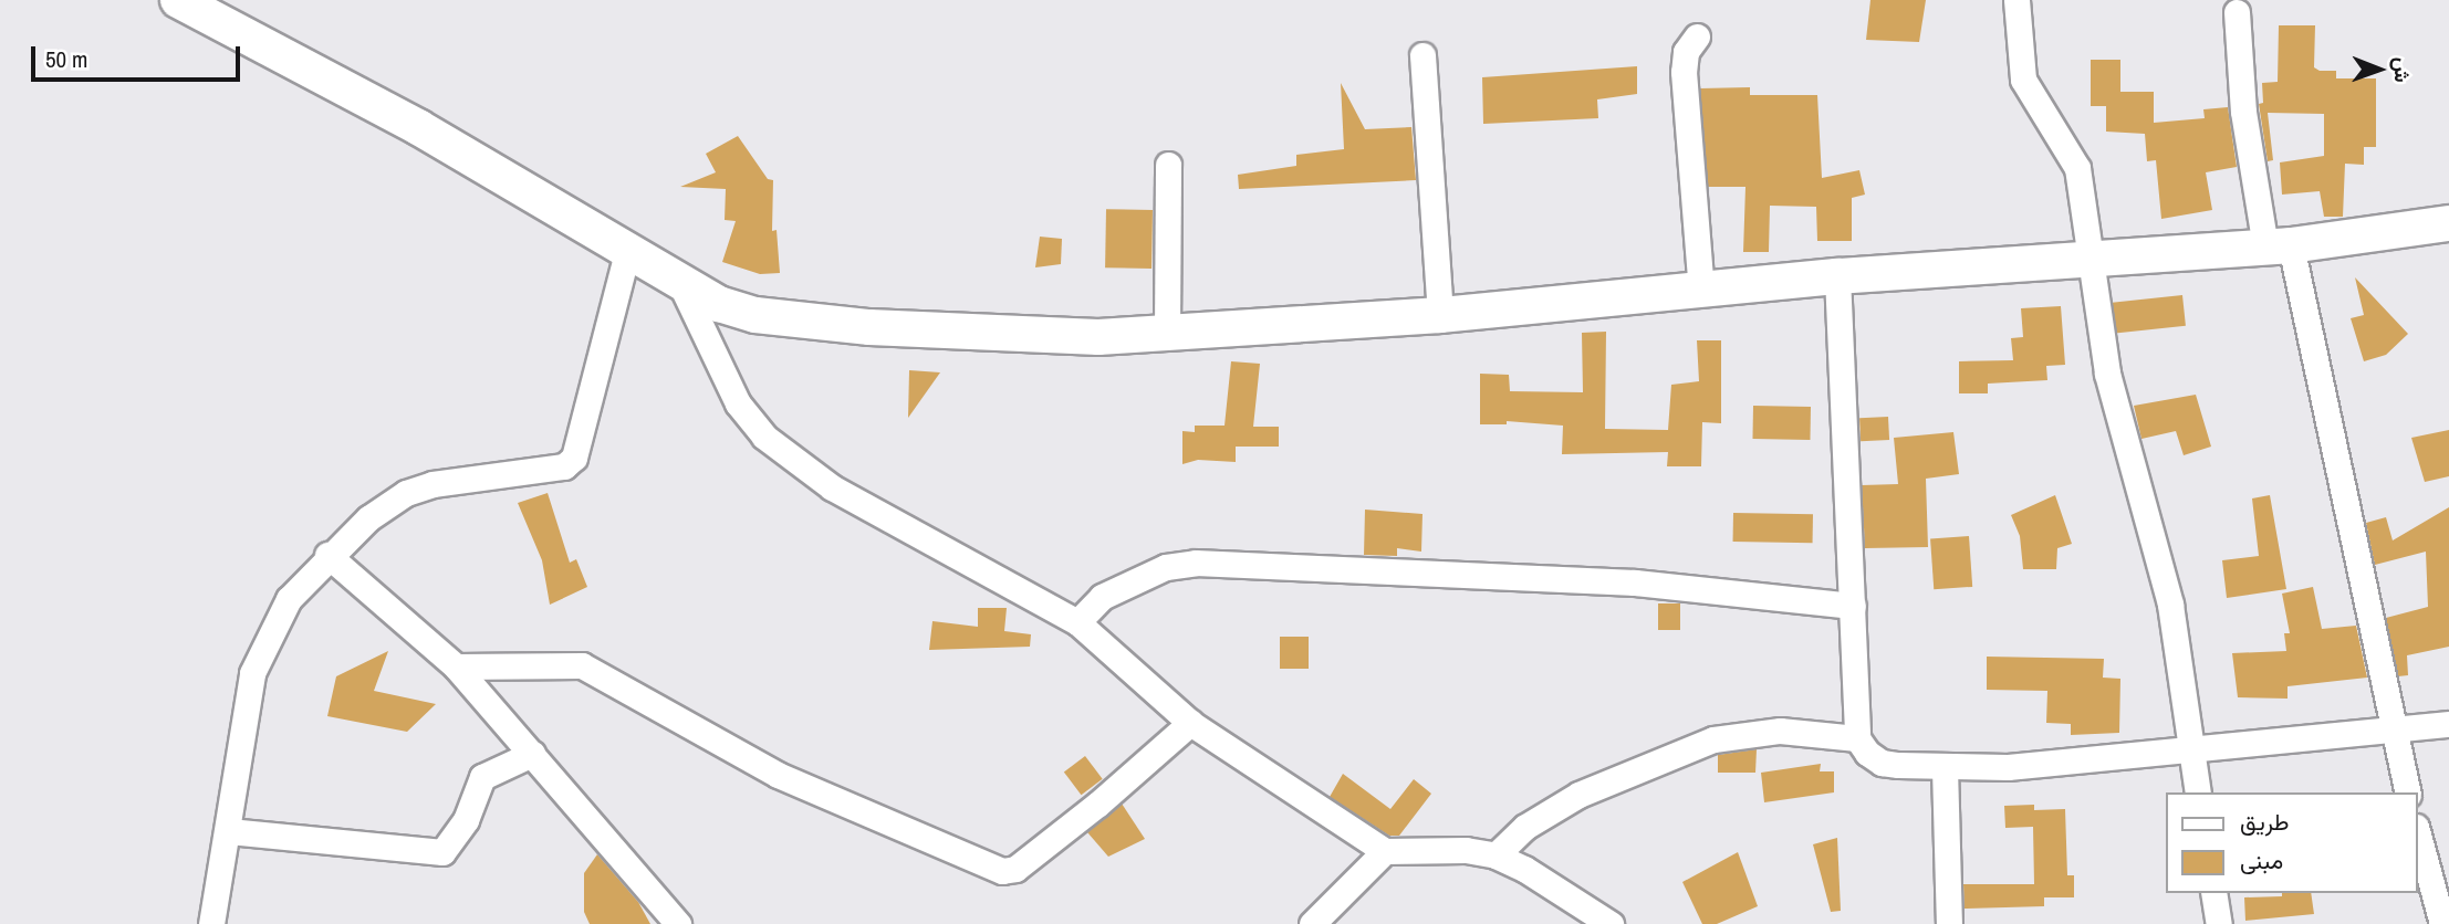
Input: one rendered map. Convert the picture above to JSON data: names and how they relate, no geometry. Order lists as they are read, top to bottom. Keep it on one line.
{"legend":["طريق","مبنى"],"scale_bar":"50 m","north":"right"}
